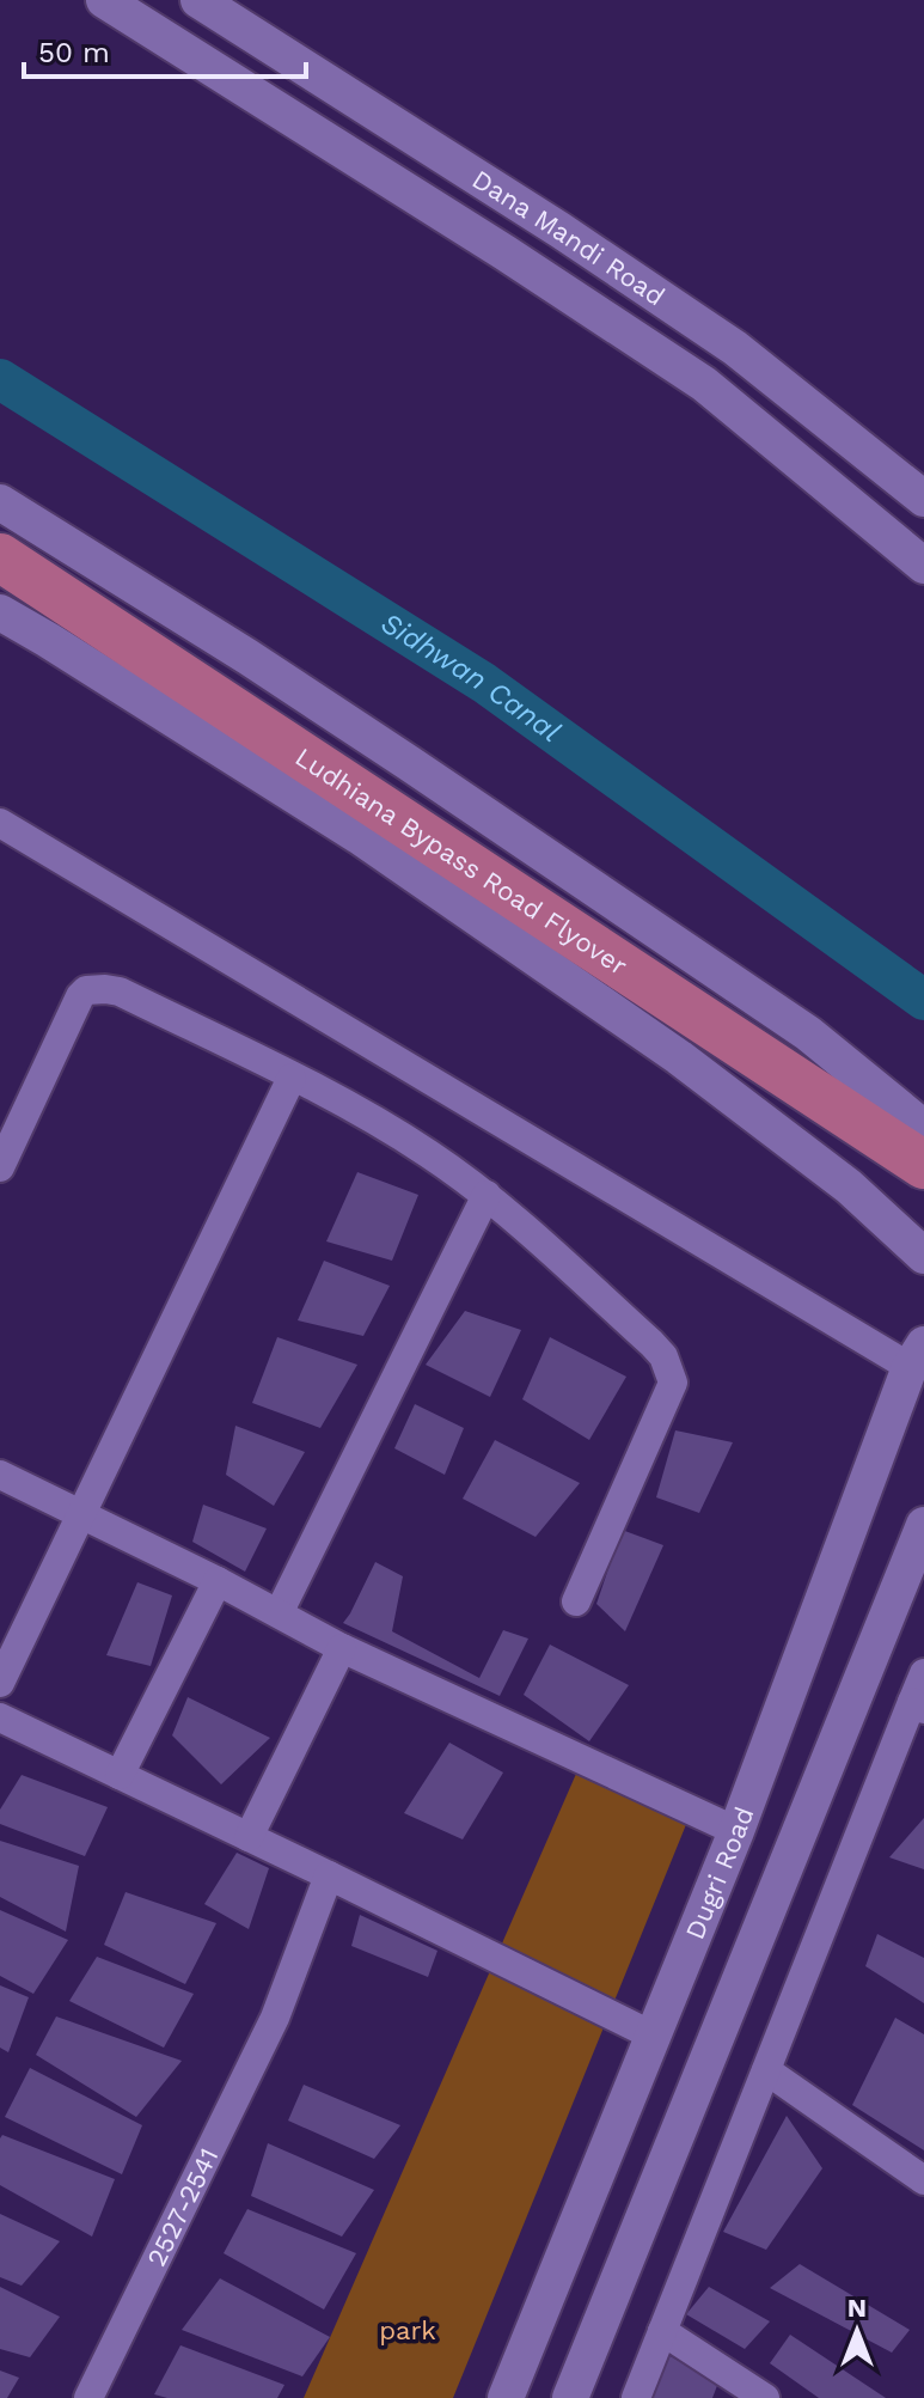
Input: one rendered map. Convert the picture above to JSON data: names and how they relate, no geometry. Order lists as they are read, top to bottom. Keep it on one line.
{"streets":{"highway":["Ludhiana Bypass Road Flyover"],"street":["Dana Mandi Road","Dugri Road","2527-2541"]},"water":["Sidhwan Canal"],"parks":["park"],"scale_bar":"50 m","north":"top"}
